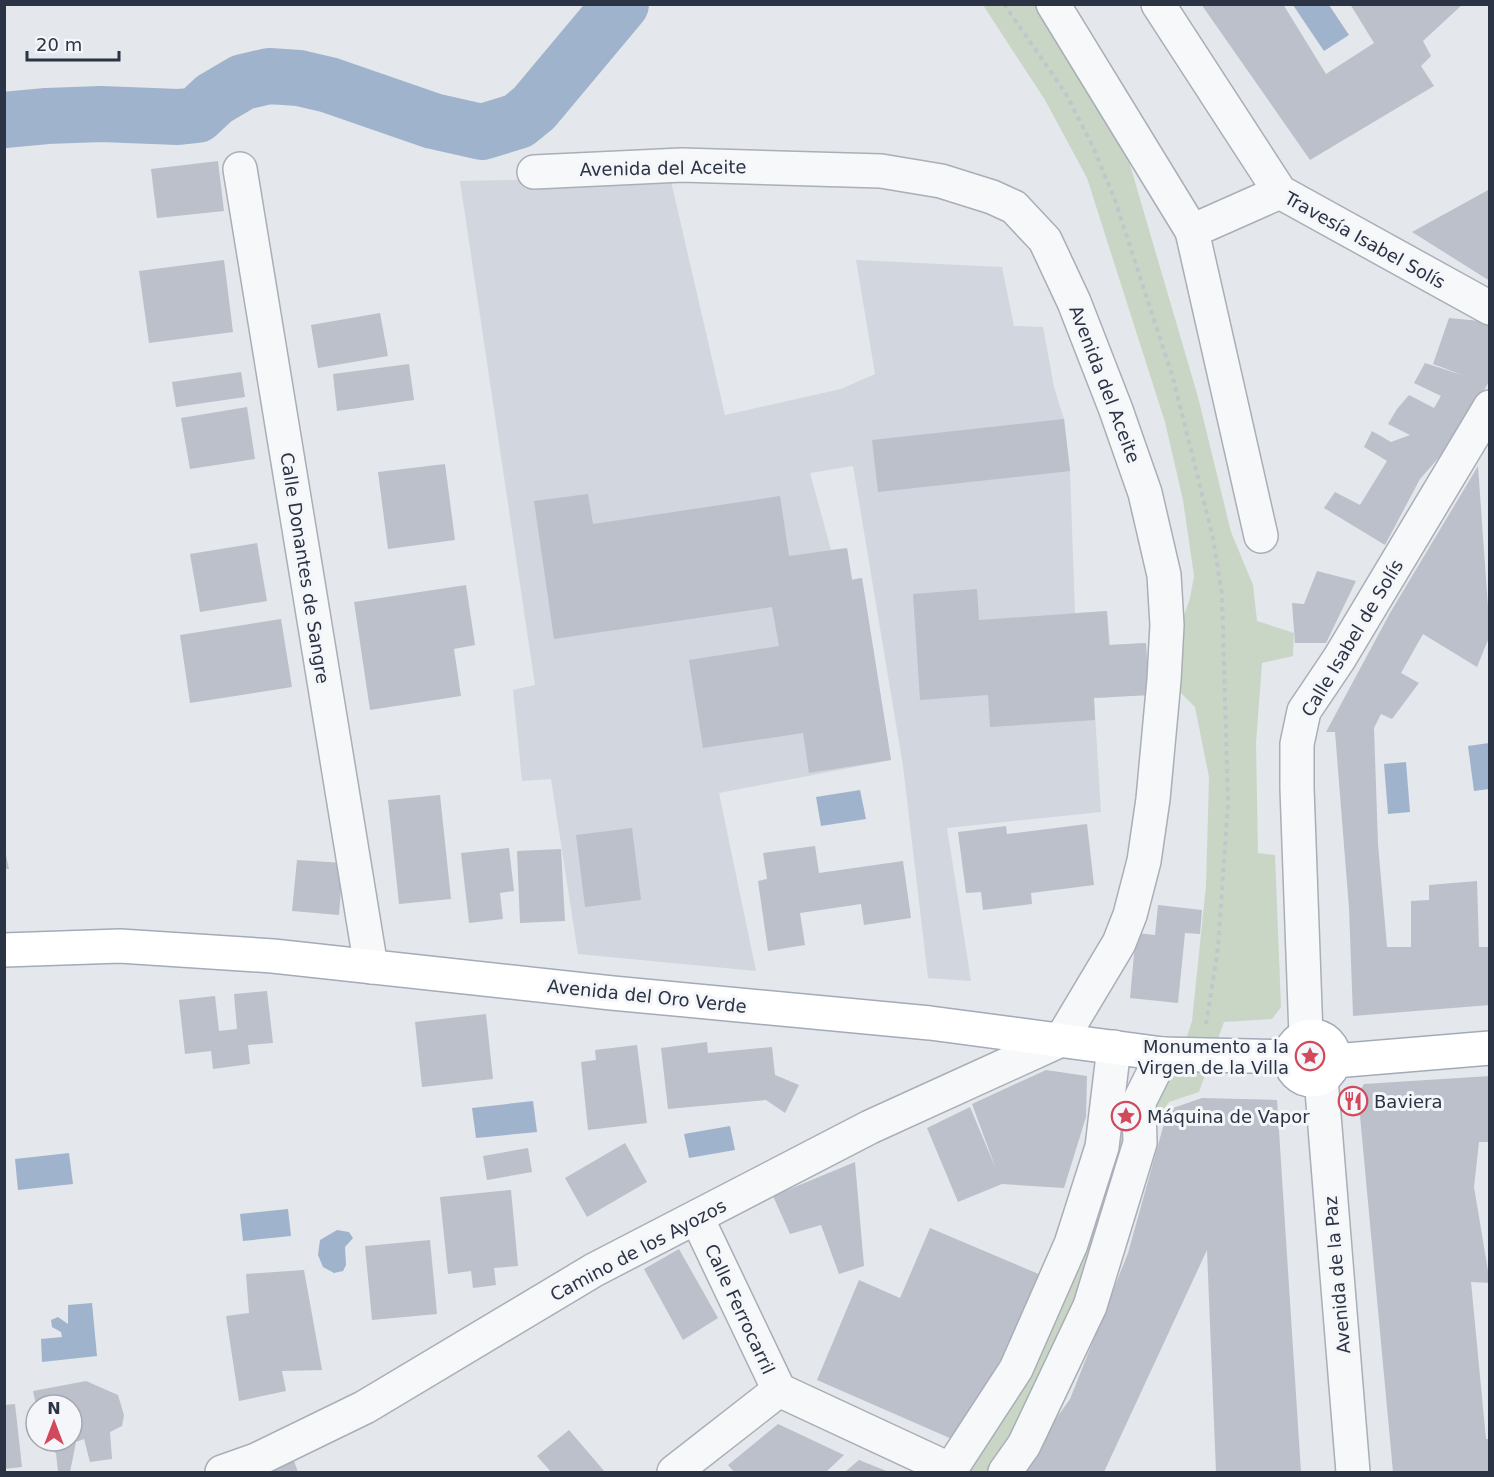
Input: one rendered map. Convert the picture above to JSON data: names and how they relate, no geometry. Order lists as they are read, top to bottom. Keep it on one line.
{"streets":{"main road":["Avenida del Oro Verde"],"street":["Avenida del Aceite","Travesía Isabel Solís","Calle Donantes de Sangre","Calle Isabel de Solís","Camino de los Ayozos","Avenida de la Paz","Calle Ferrocarril"]},"crossings":[["Avenida del Aceite","Avenida del Oro Verde"],["Avenida del Aceite","Camino de los Ayozos"],["Calle Donantes de Sangre","Avenida del Oro Verde"],["Calle Isabel de Solís","Avenida del Oro Verde"],["Avenida del Oro Verde","Camino de los Ayozos"],["Camino de los Ayozos","Calle Ferrocarril"]],"places":{"place":["Monumento a la Virgen de la Villa","Máquina de Vapor"],"restaurant":["Baviera"]},"scale_bar":"20 m","north":"top"}
